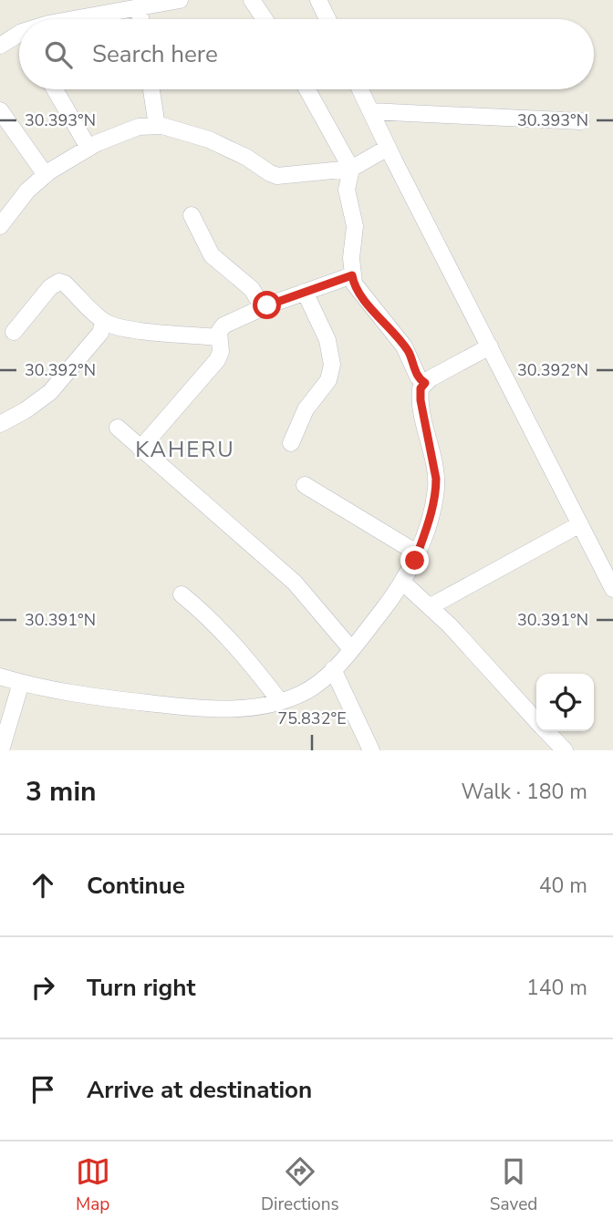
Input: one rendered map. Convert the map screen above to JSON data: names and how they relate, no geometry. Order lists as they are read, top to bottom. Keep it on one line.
{"districts":["KAHERU"],"page":{"search":"Search here","heading":["3 min","Walk · 180 m"],"list":[["Continue","40 m"],["Turn right","140 m"],"Arrive at destination"],"nav":["Map","Directions","Saved"]},"coordinates":["30.393°N","30.392°N","30.391°N","75.832°E"]}
